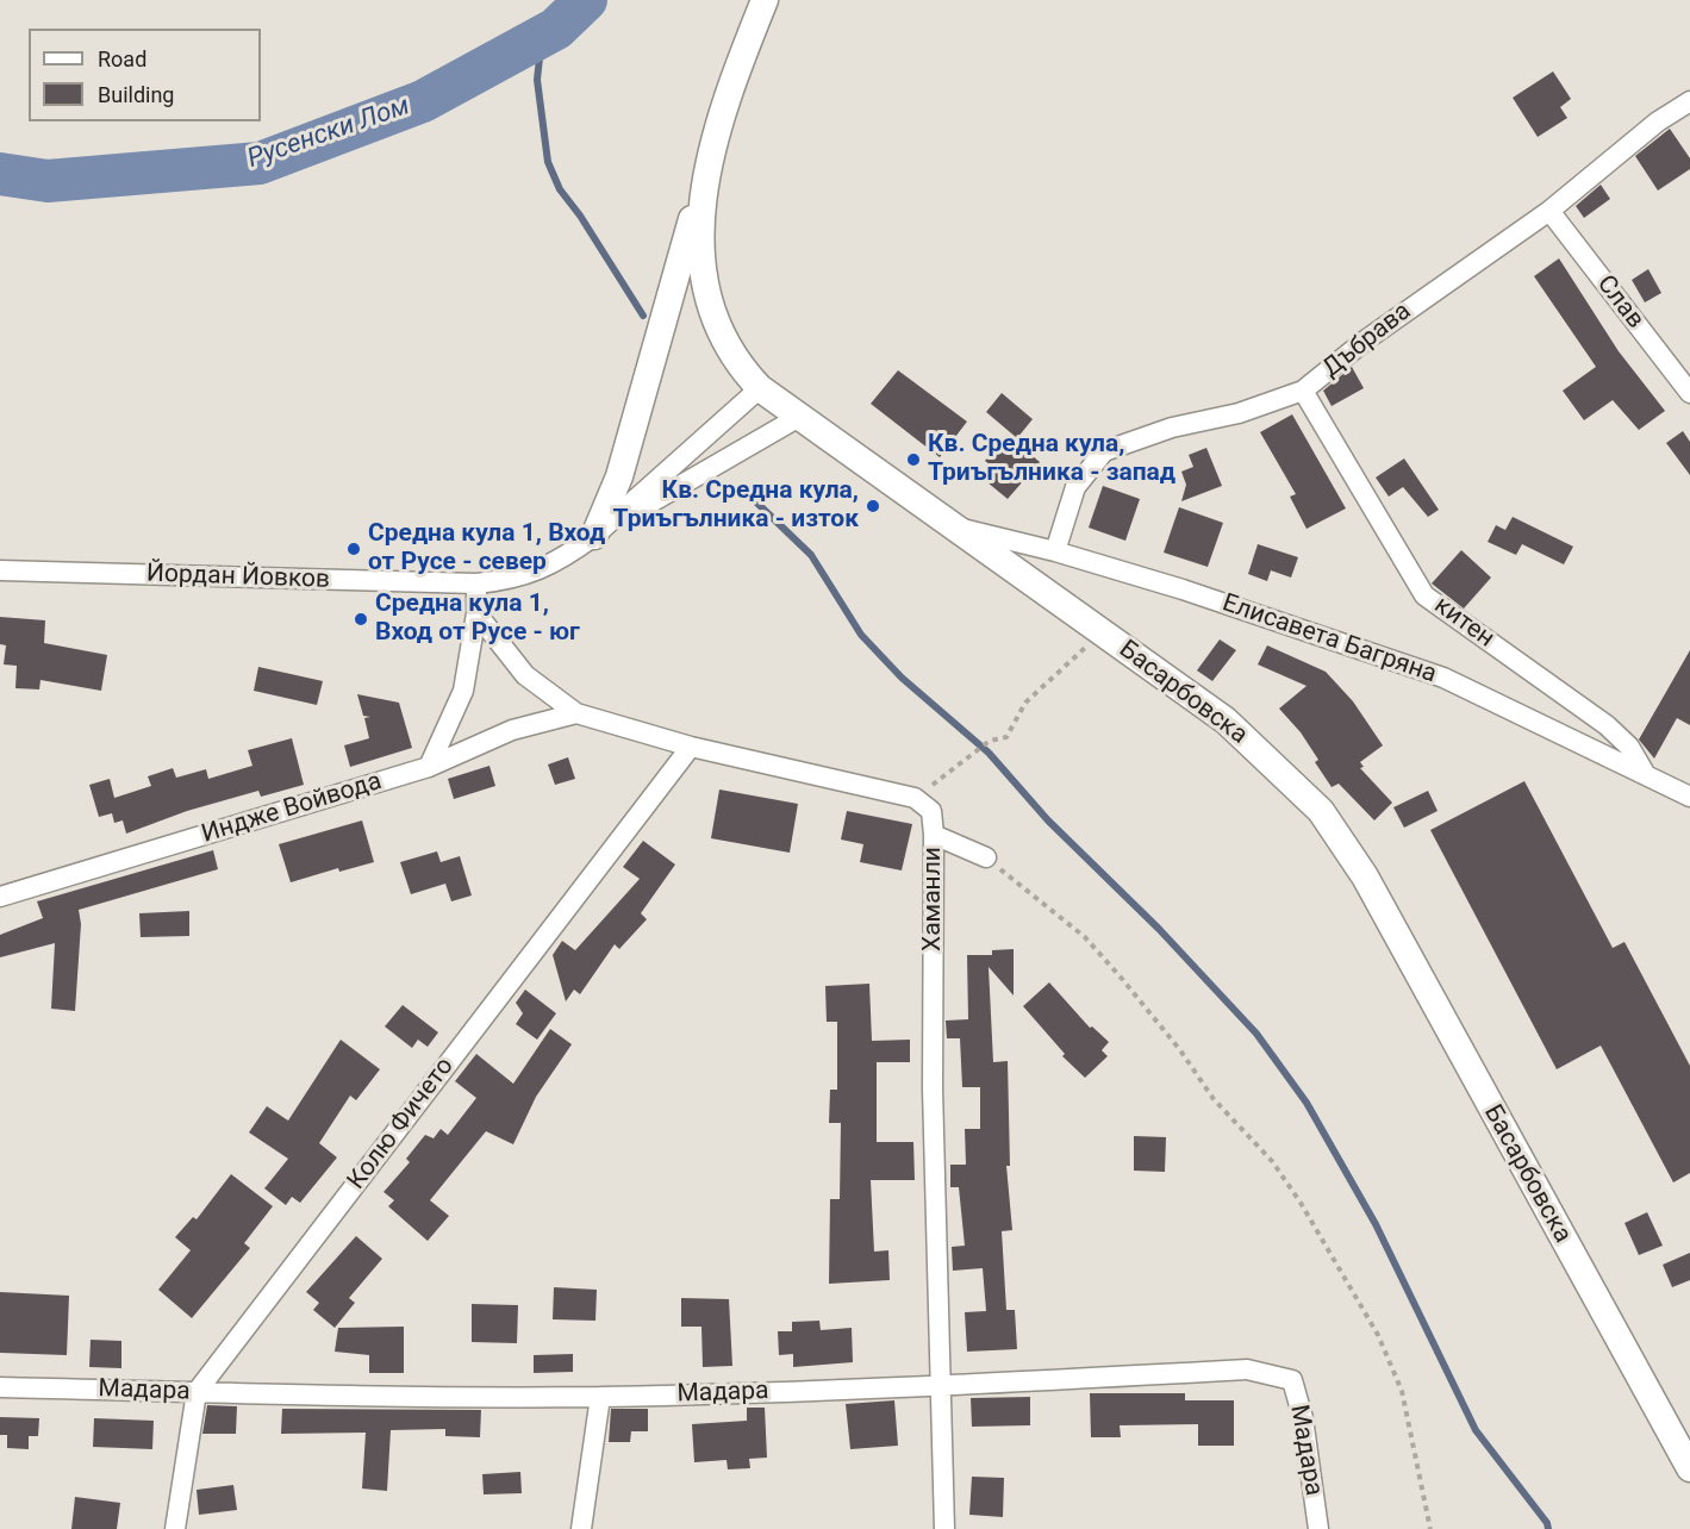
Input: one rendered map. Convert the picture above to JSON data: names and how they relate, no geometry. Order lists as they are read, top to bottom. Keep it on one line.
{"streets":{"street":["Слав","Дъбрава","Йордан Йовков","китен","Елисавета Багряна","Басарбовска","Индже Войвода","Хаманли","Колю Фичето","Мадара"]},"crossings":[["Слав","Дъбрава"],["Дъбрава","китен"],["Дъбрава","Елисавета Багряна"],["китен","Елисавета Багряна"],["Елисавета Багряна","Басарбовска"],["Хаманли","Мадара"],["Колю Фичето","Мадара"]],"water":["Русенски Лом"],"places":["Кв. Средна кула, Триъгълника - запад","Кв. Средна кула, Триъгълника - изток","Средна кула 1, Вход от Русе - север","Средна кула 1, Вход от Русе - юг"],"legend":["Road","Building"]}
